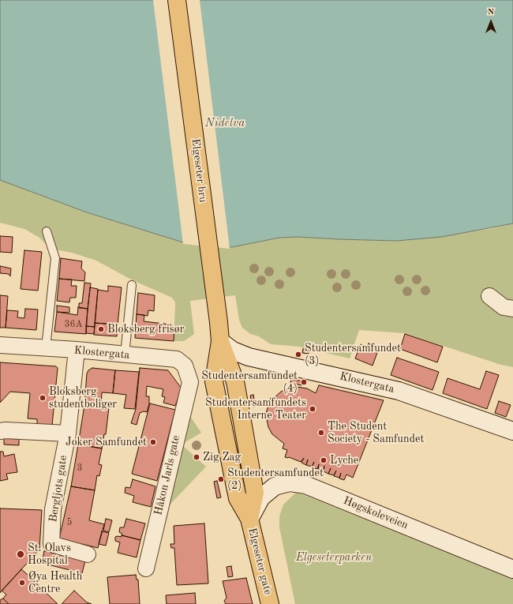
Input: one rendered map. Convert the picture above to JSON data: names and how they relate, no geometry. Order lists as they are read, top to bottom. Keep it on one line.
{"streets":{"main road":["Elgeseter bru","Klostergata","Høgskoleveien","Elgeseter gate"],"street":["Håkon Jarls gate","Bergljots gate"]},"crossings":[["Elgeseter bru","Klostergata"],["Elgeseter bru","Elgeseter gate"],["Klostergata","Håkon Jarls gate"],["Klostergata","Bergljots gate"],["Klostergata","Elgeseter gate"],["Høgskoleveien","Elgeseter gate"]],"water":["Nidelva"],"parks":["Elgeseterparken"],"places":["Bloksberg frisør","Studentersamfundet (3)","Studentersamfundet (4)","Bloksberg studentboliger","Studentersamfundets Interne Teater","The Student Society - Samfundet","Joker Samfundet","Zig Zag","Lyche","Studentersamfundet (2)","St. Olavs Hospital","Øya Health Centre"],"house_numbers":["36A","3","5"],"north":"top"}
